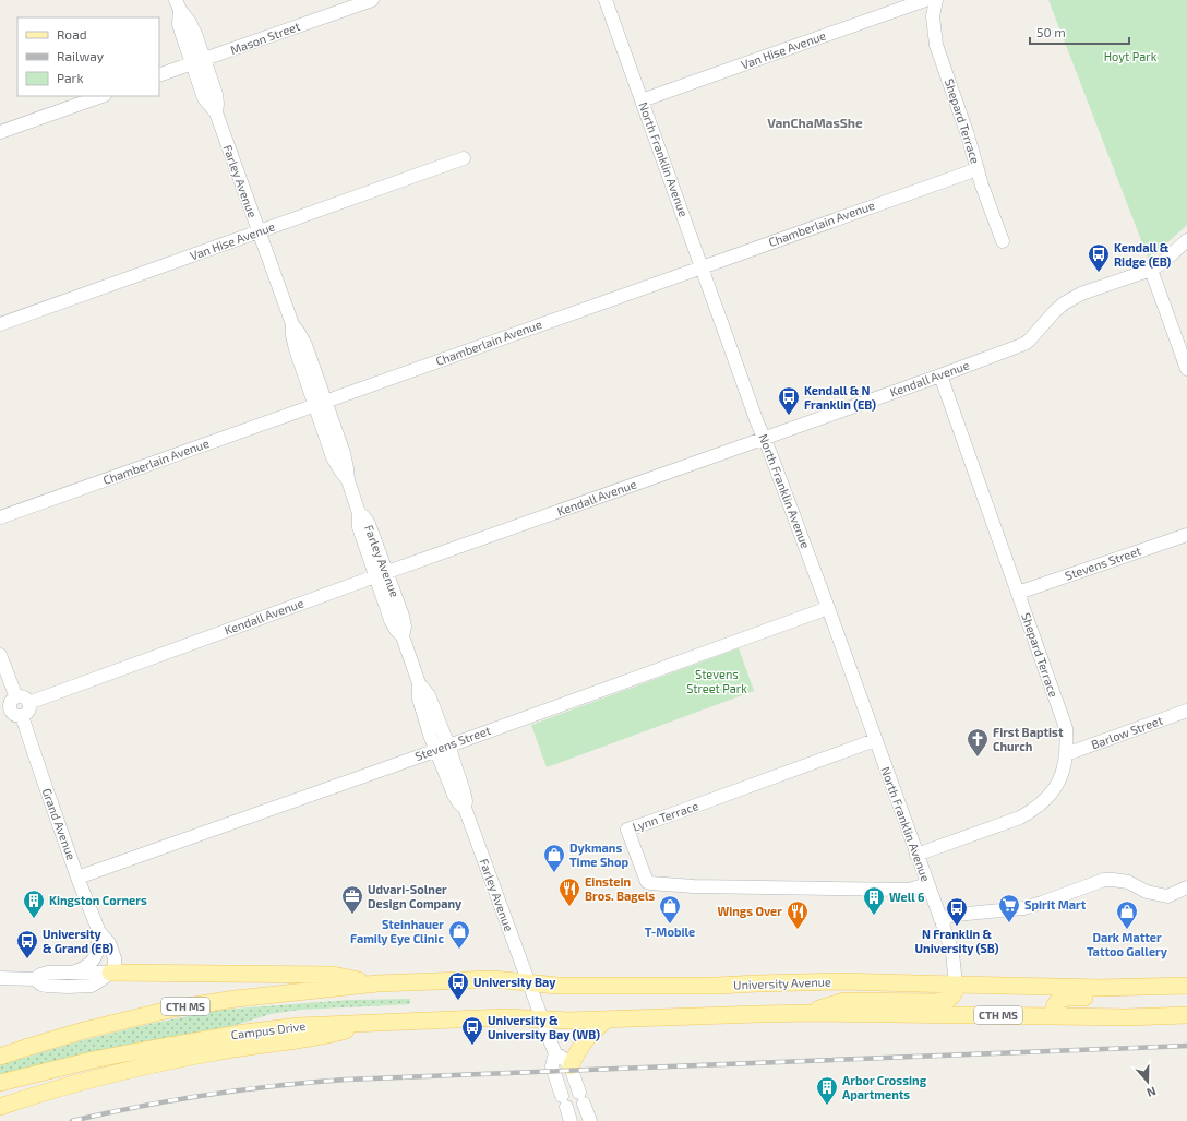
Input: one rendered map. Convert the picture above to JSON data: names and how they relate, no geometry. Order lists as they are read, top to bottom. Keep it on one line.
{"streets":{"main road":["University Avenue","CTH MS","Campus Drive"],"street":["Mason Street","Van Hise Avenue","Shepard Terrace","North Franklin Avenue","Farley Avenue","Chamberlain Avenue","Kendall Avenue","Stevens Street","Barlow Street","Lynn Terrace","Grand Avenue"]},"crossings":[["Mason Street","Farley Avenue"],["Van Hise Avenue","North Franklin Avenue"],["Van Hise Avenue","Farley Avenue"],["Shepard Terrace","North Franklin Avenue"],["Shepard Terrace","Chamberlain Avenue"],["Shepard Terrace","Kendall Avenue"],["Shepard Terrace","Stevens Street"],["Shepard Terrace","Barlow Street"],["North Franklin Avenue","Chamberlain Avenue"],["North Franklin Avenue","Kendall Avenue"],["North Franklin Avenue","Stevens Street"],["North Franklin Avenue","Lynn Terrace"],["North Franklin Avenue","University Avenue"],["Farley Avenue","Chamberlain Avenue"],["Farley Avenue","Kendall Avenue"],["Farley Avenue","Stevens Street"],["Farley Avenue","University Avenue"],["Farley Avenue","CTH MS"],["Farley Avenue","Campus Drive"],["Stevens Street","Grand Avenue"],["University Avenue","CTH MS"],["CTH MS","Campus Drive"]],"districts":["VanChaMasShe"],"parks":["Hoyt Park","Stevens Street Park"],"places":{"bus stop":["Kendall & Ridge (EB)","Kendall & N Franklin (EB)","N Franklin & University (SB)","University & Grand (EB)","University Bay","University & University Bay (WB)"],"church":["First Baptist Church"],"shop":["Dykmans Time Shop","T-Mobile","Dark Matter Tattoo Gallery","Steinhauer Family Eye Clinic"],"restaurant":["Einstein Bros. Bagels","Wings Over"],"office":["Udvari-Solner Design Company"],"building":["Well 6","Kingston Corners","Arbor Crossing Apartments"],"supermarket":["Spirit Mart"]},"legend":["Road","Railway","Park"],"scale_bar":"50 m","north":"bottom"}
